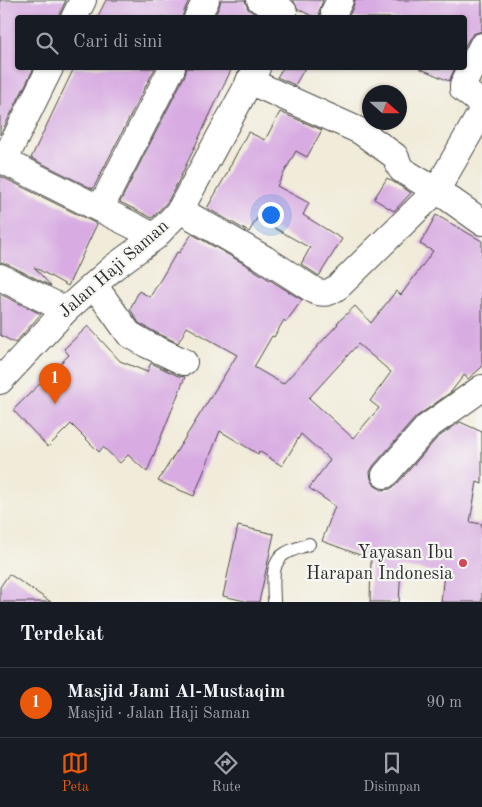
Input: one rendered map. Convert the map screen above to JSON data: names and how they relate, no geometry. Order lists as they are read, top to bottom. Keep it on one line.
{"streets":{"street":["Jalan Haji Saman"]},"places":["Yayasan Ibu Harapan Indonesia"],"north":"right","page":{"search":"Cari di sini","pins":"1","heading":"Terdekat","list":[{"mark":"1","name":"Masjid Jami Al-Mustaqim","note":"Masjid · Jalan Haji Saman","value":"90 m"}],"nav":["Peta","Rute","Disimpan"]}}
